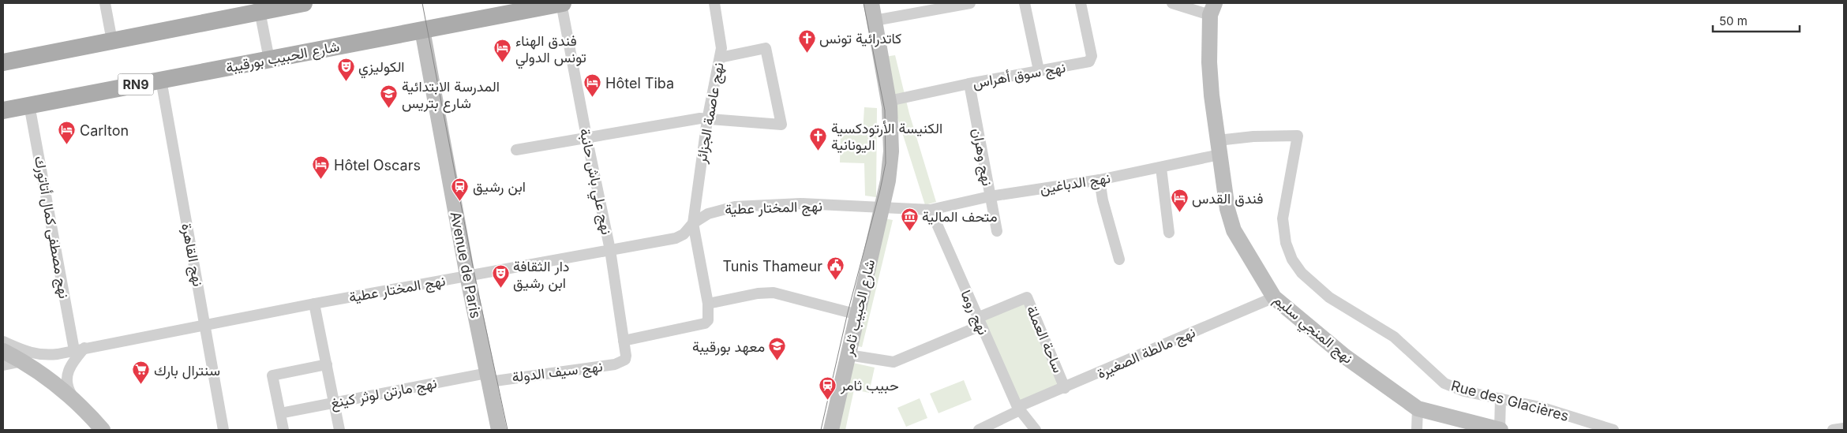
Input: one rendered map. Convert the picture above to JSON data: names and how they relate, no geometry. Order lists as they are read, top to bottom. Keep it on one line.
{"streets":{"main road":["شارع الحبيب بورقيبة","RN9","Avenue de Paris","شارع الحبيب ثامر","نهج المنجي سليم"],"street":["نهج سوق أهراس","نهج عاصمة الجزائر","نهج وهران","نهج علي باش حانبة","نهج الدباغين","نهج المختار عطية","نهج مصطفى كمال أتاتورك","نهج القاهرة","نهج روما","ساحة العملة","نهج مالطة الصغيرة","نهج سيف الدولة","نهج مارتن لوثر كينغ","Rue des Glacières"]},"crossings":[["شارع الحبيب بورقيبة","نهج علي باش حانبة"],["شارع الحبيب بورقيبة","نهج مصطفى كمال أتاتورك"],["شارع الحبيب بورقيبة","نهج القاهرة"],["شارع الحبيب بورقيبة","Avenue de Paris"],["نهج سوق أهراس","نهج وهران"],["نهج عاصمة الجزائر","نهج علي باش حانبة"],["نهج عاصمة الجزائر","نهج المختار عطية"],["نهج وهران","نهج الدباغين"],["نهج علي باش حانبة","نهج المختار عطية"],["نهج علي باش حانبة","نهج سيف الدولة"],["نهج الدباغين","نهج المختار عطية"],["نهج الدباغين","نهج روما"],["نهج الدباغين","نهج المنجي سليم"],["نهج الدباغين","Rue des Glacières"],["نهج المختار عطية","نهج مصطفى كمال أتاتورك"],["نهج المختار عطية","نهج القاهرة"],["نهج المختار عطية","Avenue de Paris"],["نهج المختار عطية","شارع الحبيب ثامر"],["نهج المختار عطية","نهج روما"],["Avenue de Paris","نهج سيف الدولة"],["Avenue de Paris","نهج مارتن لوثر كينغ"],["نهج روما","ساحة العملة"],["نهج روما","نهج مالطة الصغيرة"],["نهج المنجي سليم","نهج مالطة الصغيرة"],["ساحة العملة","نهج مالطة الصغيرة"],["نهج سيف الدولة","نهج مارتن لوثر كينغ"]],"places":{"church":["كاتدرائية تونس","الكنيسة الأرتودكسية اليونانية"],"hotel":["فندق الهناء تونس الدولي","Hôtel Tiba","Carlton","Hôtel Oscars","فندق القدس"],"theatre":["الكوليزي","دار الثقافة ابن رشيق"],"school or university":["المدرسة الابتدائية شارع بتريس","معهد بورقيبة"],"station":["ابن رشيق","حبيب ثامر"],"museum":["متحف المالية"],"public building":["Tunis Thameur"],"supermarket":["سنترال بارك"]},"scale_bar":"50 m"}
